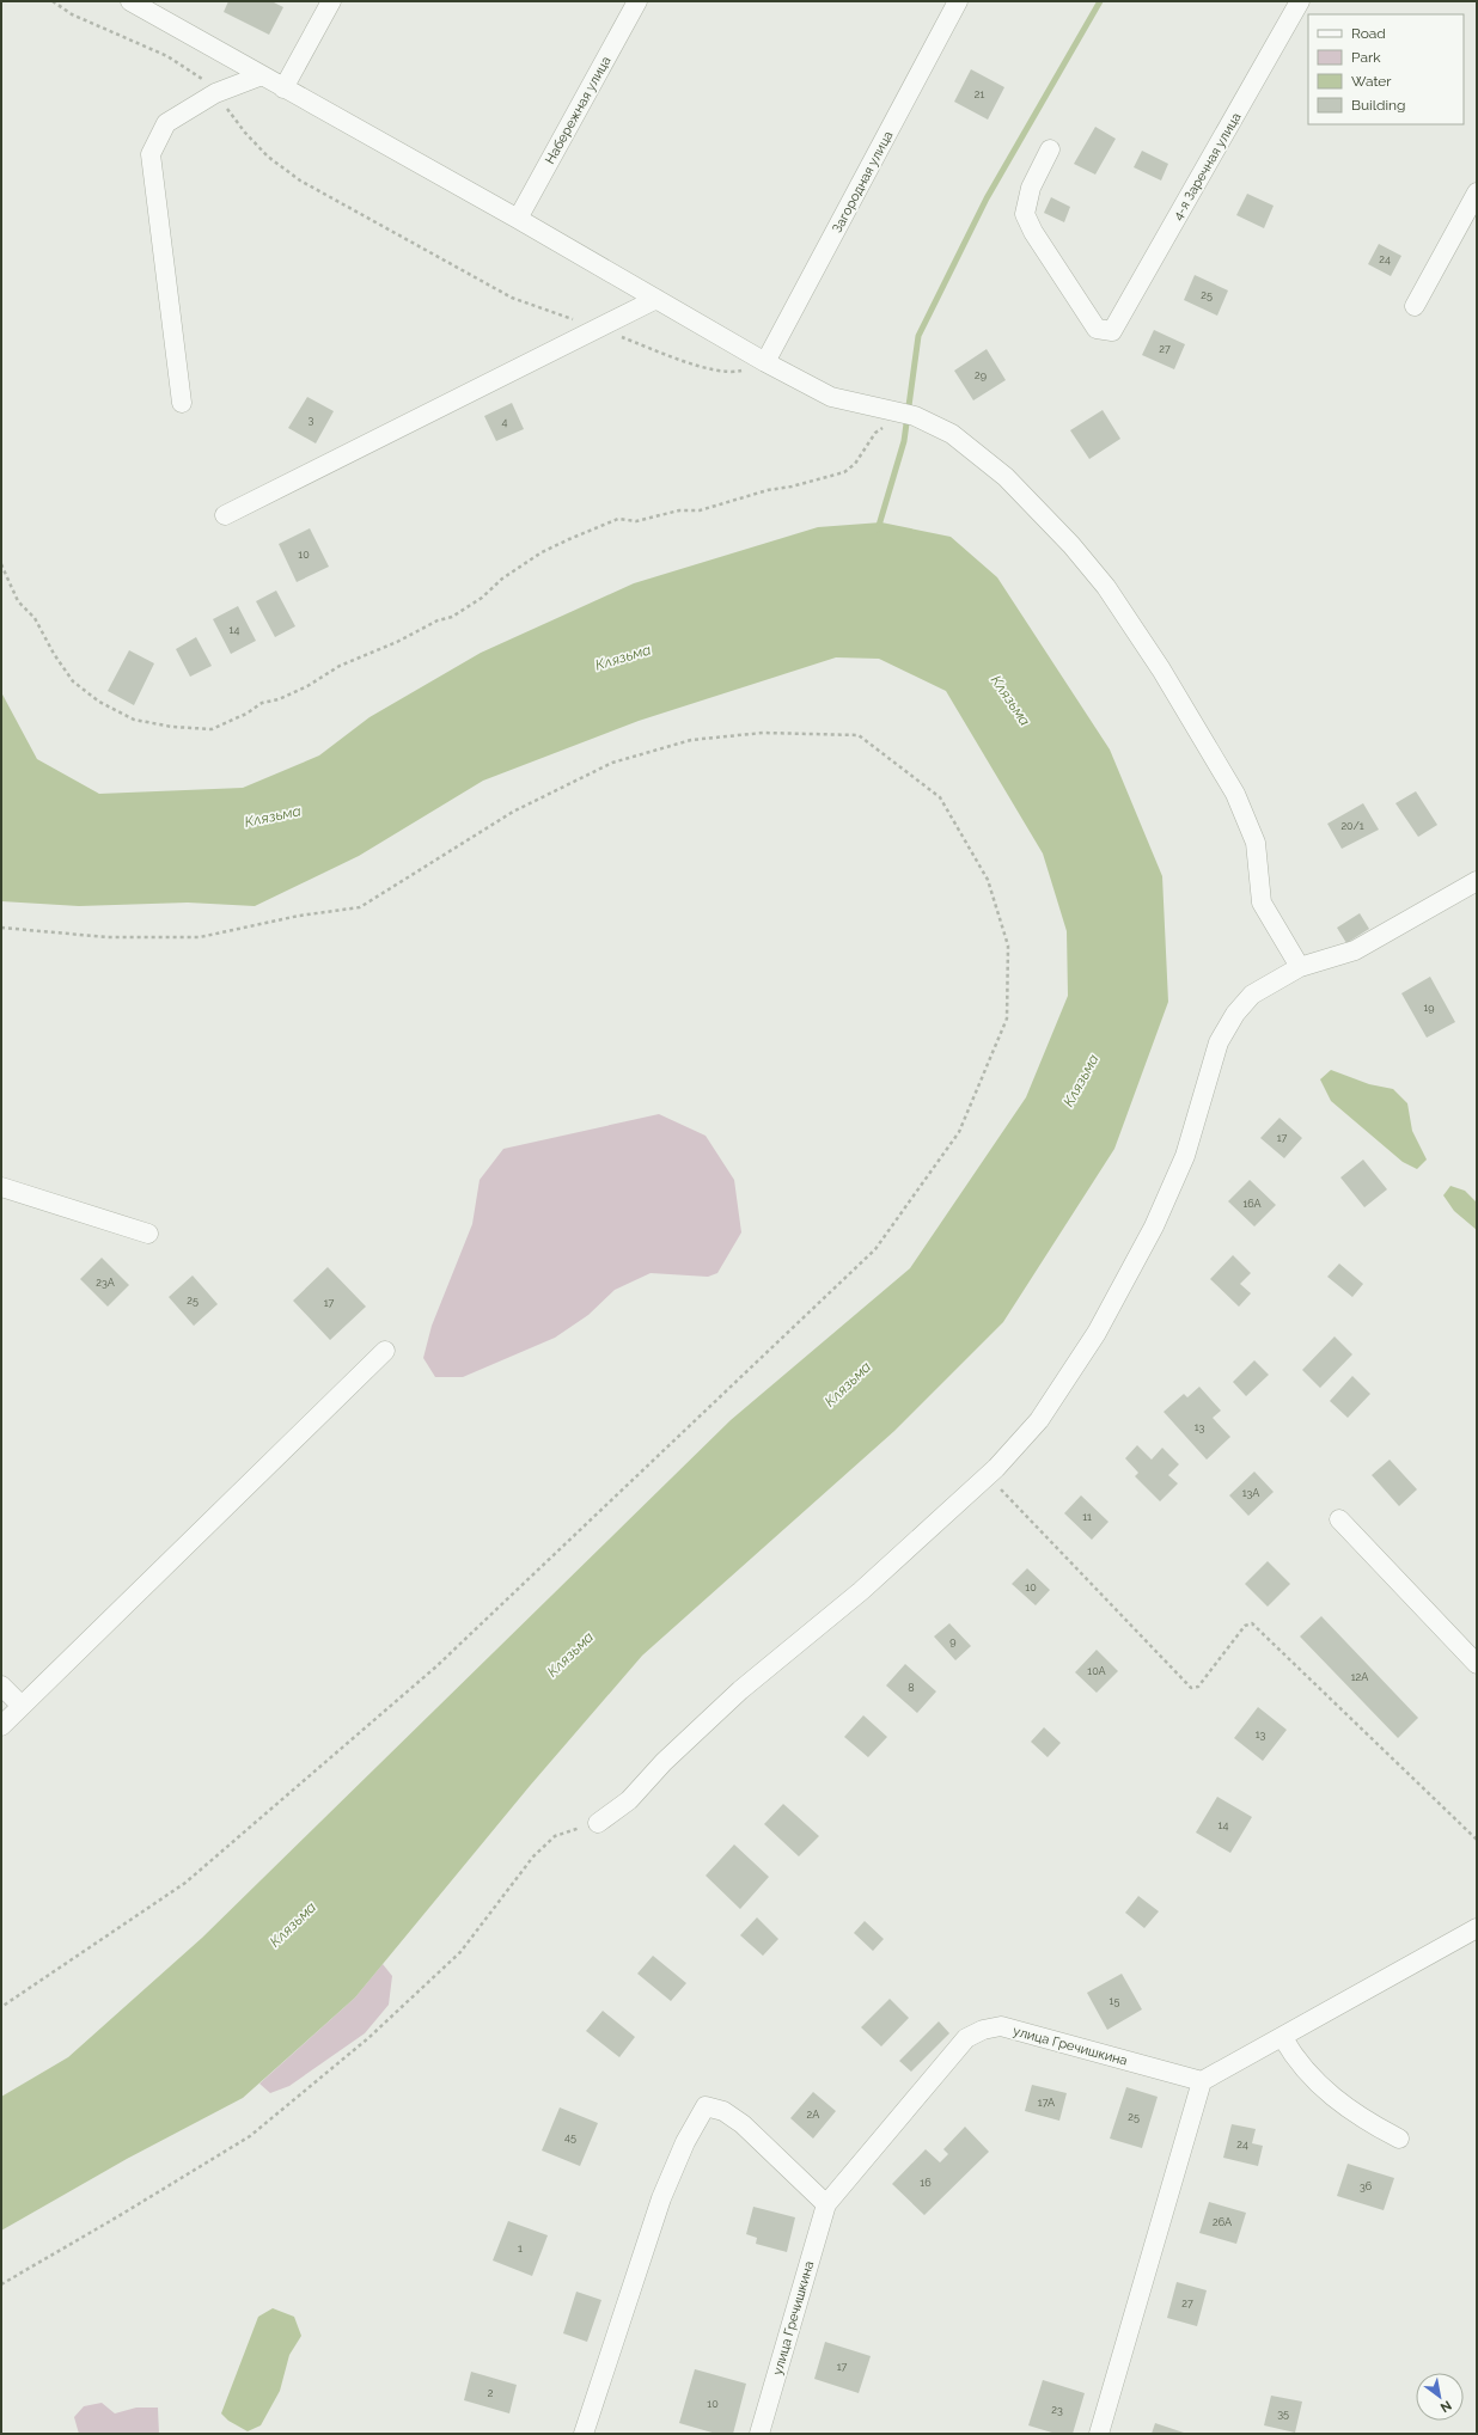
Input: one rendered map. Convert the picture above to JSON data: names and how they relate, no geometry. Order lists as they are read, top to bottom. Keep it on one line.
{"streets":{"street":["Набережная улица","4-я Заречная улица","Загородная улица","улица Гречишкина"]},"water":["Клязьма"],"house_numbers":["21","24","25","27","29","3","4","10","14","20/1","19","17","16А","23А","25","17","13","13А","11","10","9","10А","12А","8","13","14","15","17А","2А","25","45","24","16","36","26А","1","27","17","2","10","23","35"],"legend":["Road","Park","Water","Building"],"north":"bottom right"}
